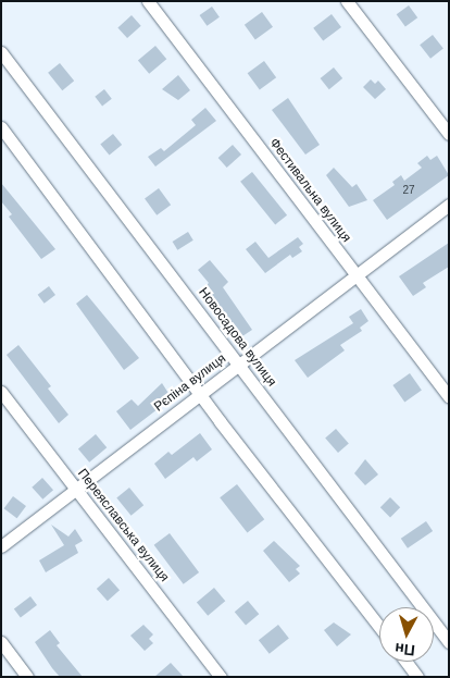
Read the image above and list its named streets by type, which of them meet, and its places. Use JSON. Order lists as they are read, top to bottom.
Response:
{
  "streets": {
    "street": [
      "Фестивальна вулиця",
      "Новосадова вулиця",
      "Рєпіна вулиця",
      "Переяславська вулиця"
    ]
  },
  "crossings": [
    ["Фестивальна вулиця", "Рєпіна вулиця"],
    ["Новосадова вулиця", "Рєпіна вулиця"],
    ["Рєпіна вулиця", "Переяславська вулиця"]
  ],
  "house_numbers": ["27"],
  "north": "bottom"
}
